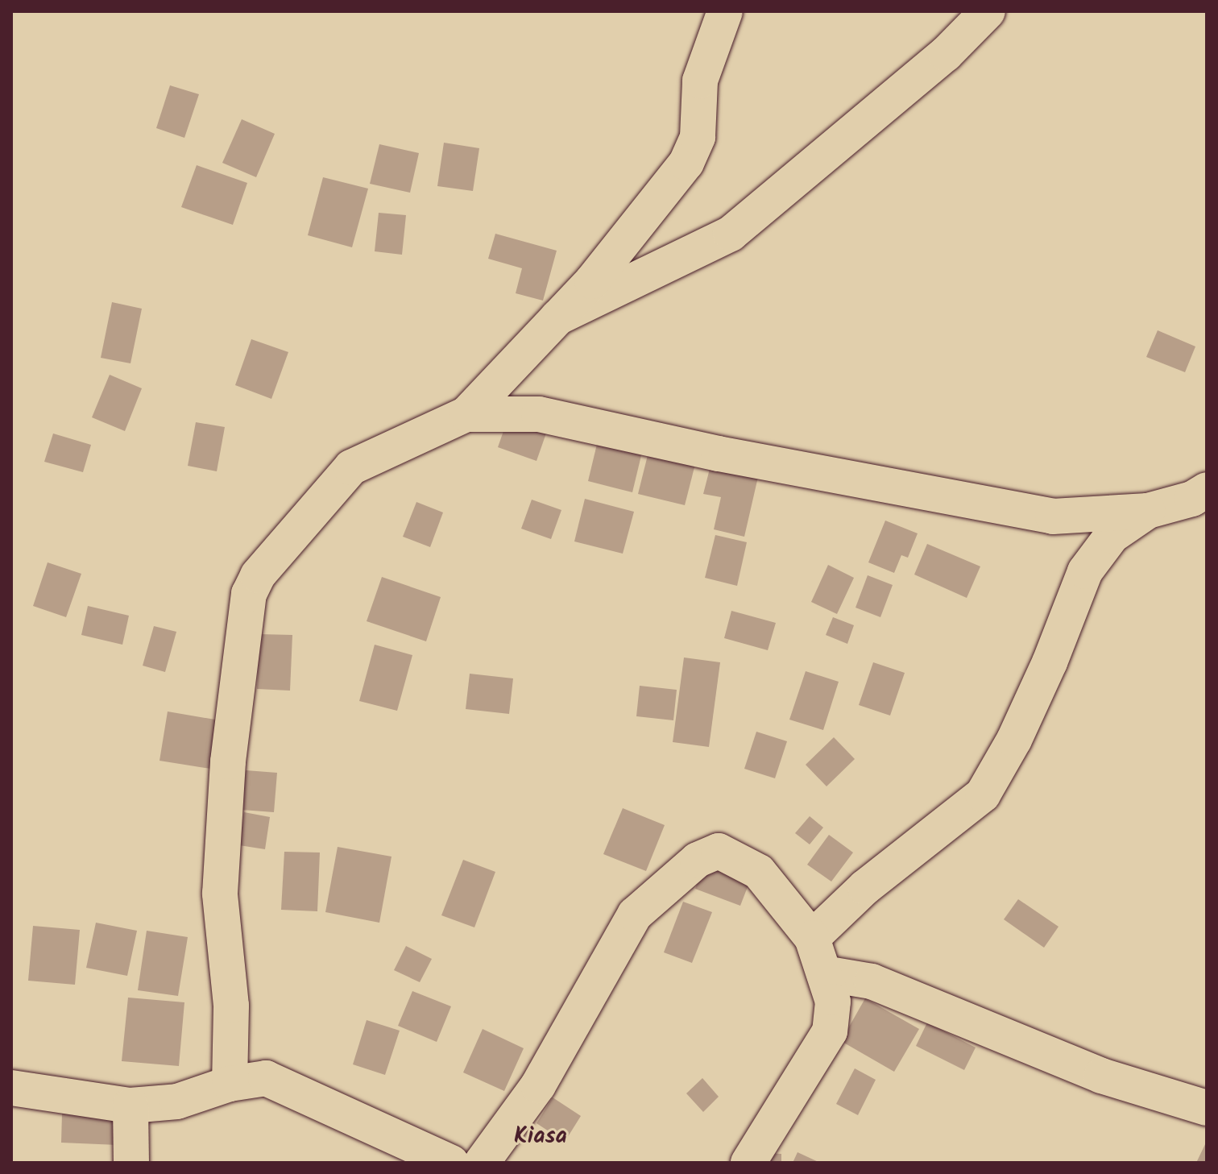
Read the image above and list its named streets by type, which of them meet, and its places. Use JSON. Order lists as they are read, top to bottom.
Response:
{
  "districts": ["Kiasa"]
}
